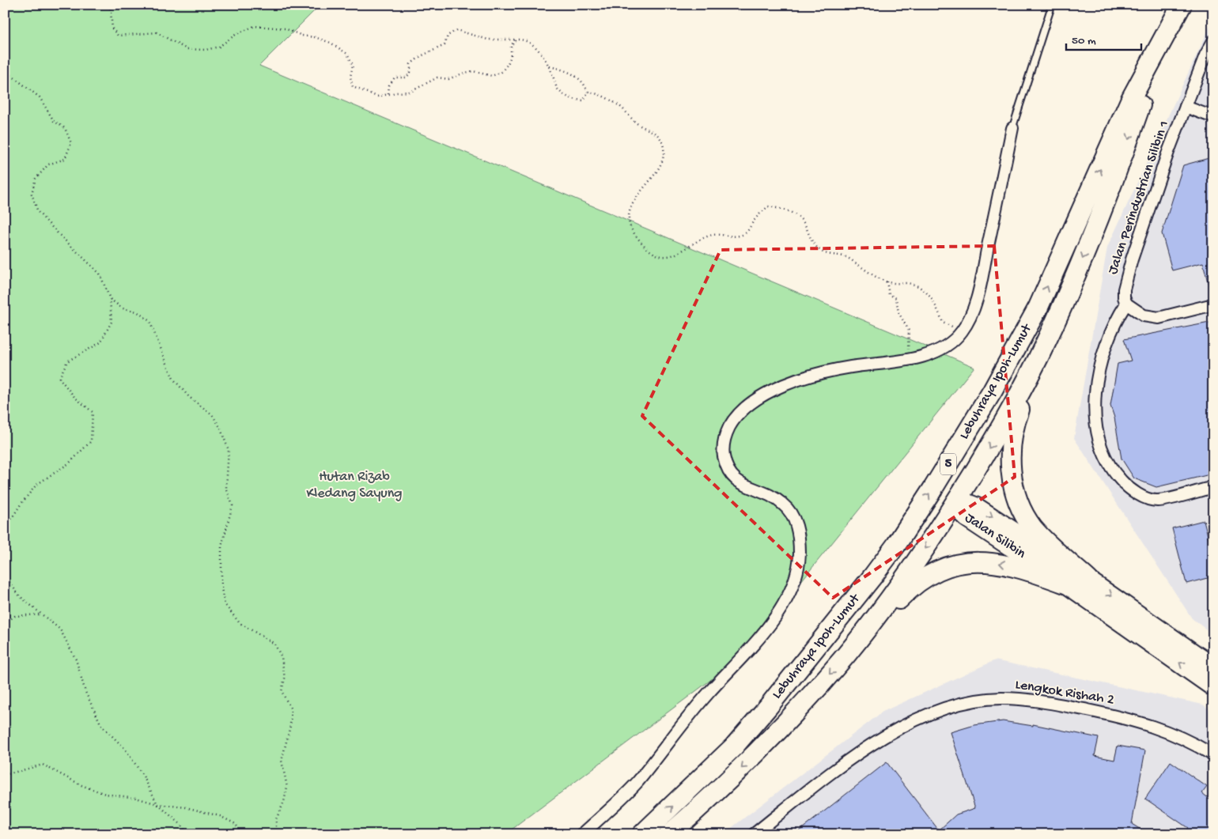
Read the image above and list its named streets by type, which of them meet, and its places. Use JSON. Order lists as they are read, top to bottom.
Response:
{
  "streets": {
    "highway": ["Lebuhraya Ipoh-Lumut", "5"],
    "main road": ["Jalan Silibin"],
    "street": ["Jalan Perindustrian Silibin 1", "Lengkok Rishah 2"]
  },
  "crossings": [
    ["Lebuhraya Ipoh-Lumut", "Jalan Silibin"]
  ],
  "parks": ["Hutan Rizab Kledang Sayung"],
  "scale_bar": "50 m"
}
